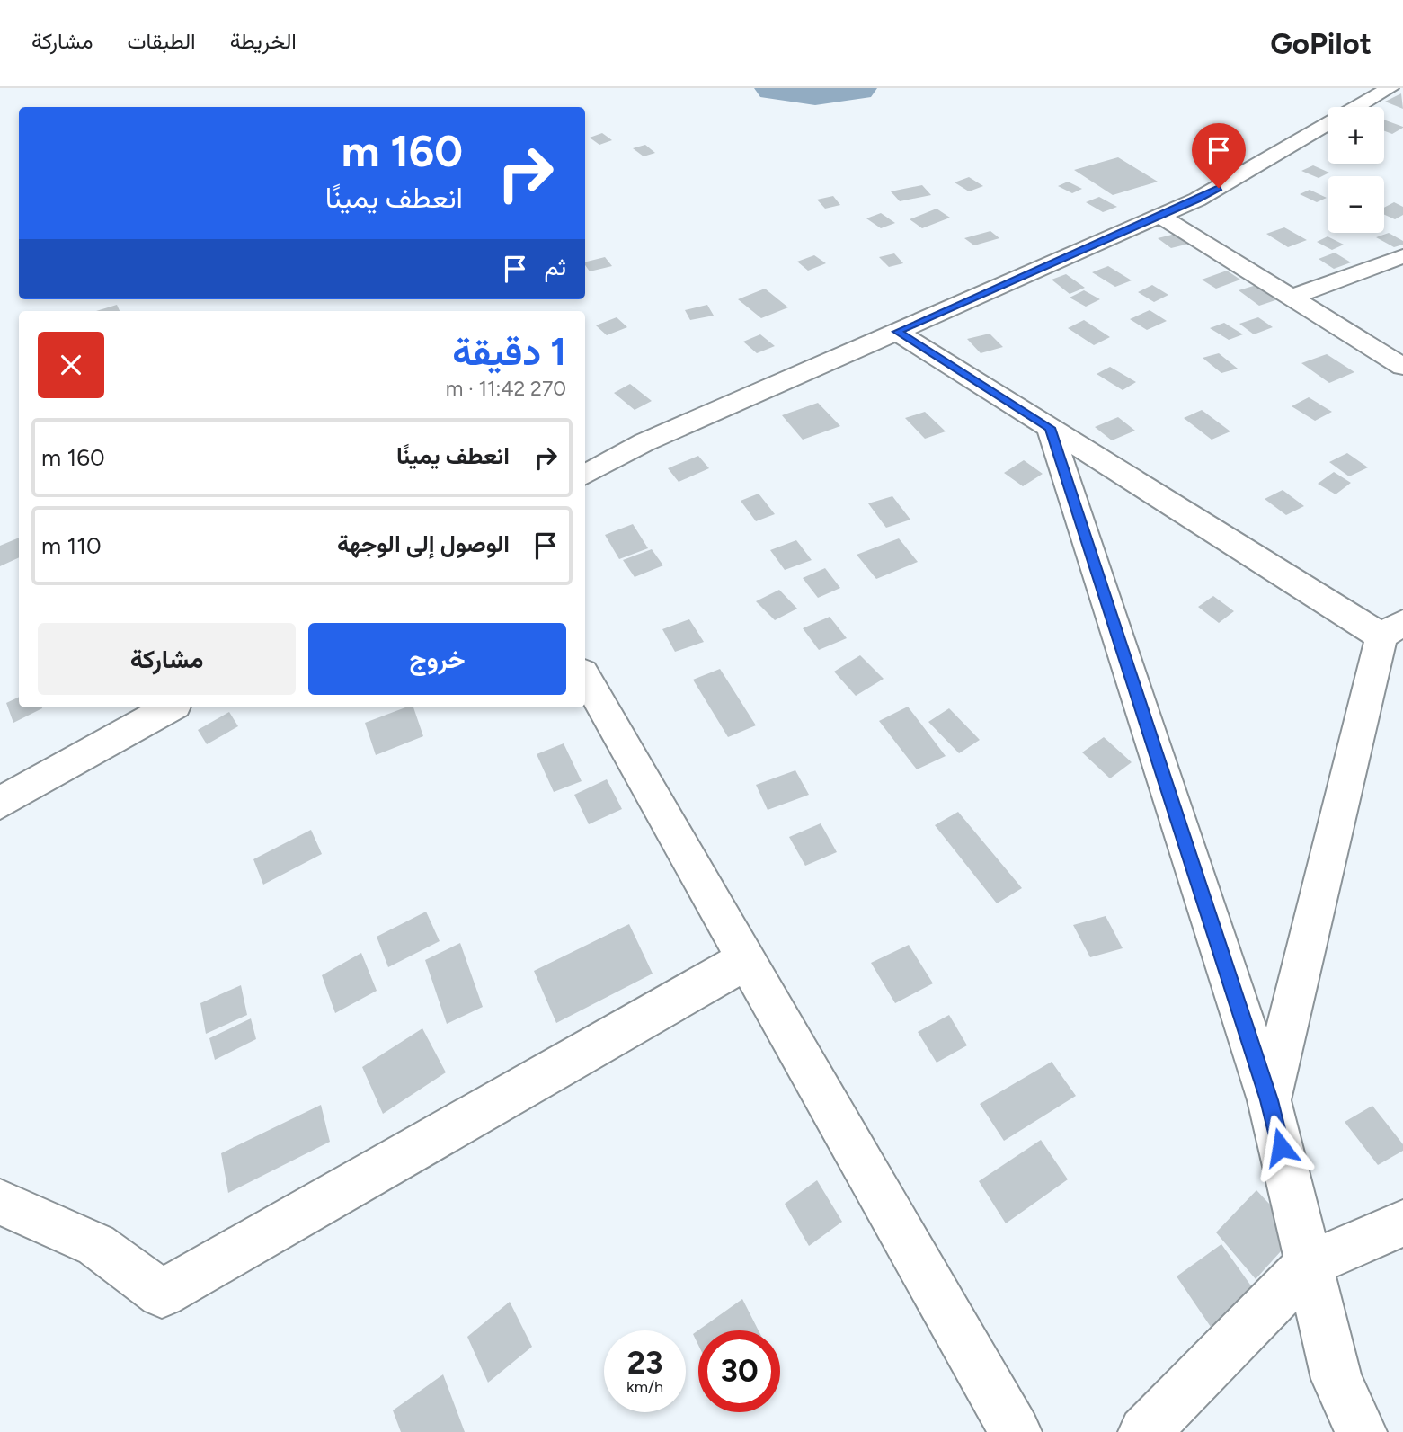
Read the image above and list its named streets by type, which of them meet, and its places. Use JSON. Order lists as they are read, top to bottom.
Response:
{
  "page": {
    "header": "GoPilot",
    "nav": ["الخريطة", "الطبقات", "مشاركة"],
    "map_buttons": ["+", "−"],
    "turn": ["160 m", "انعطف يمينًا"],
    "then": "ثم",
    "heading": ["1 دقيقة", "270 m · 11:42"],
    "list": [
      {
        "name": "انعطف يمينًا",
        "value": "160 m"
      },
      {
        "name": "الوصول إلى الوجهة",
        "value": "110 m"
      }
    ],
    "buttons": ["خروج", "مشاركة"],
    "speed": "23 km/h",
    "limit": "30"
  }
}
